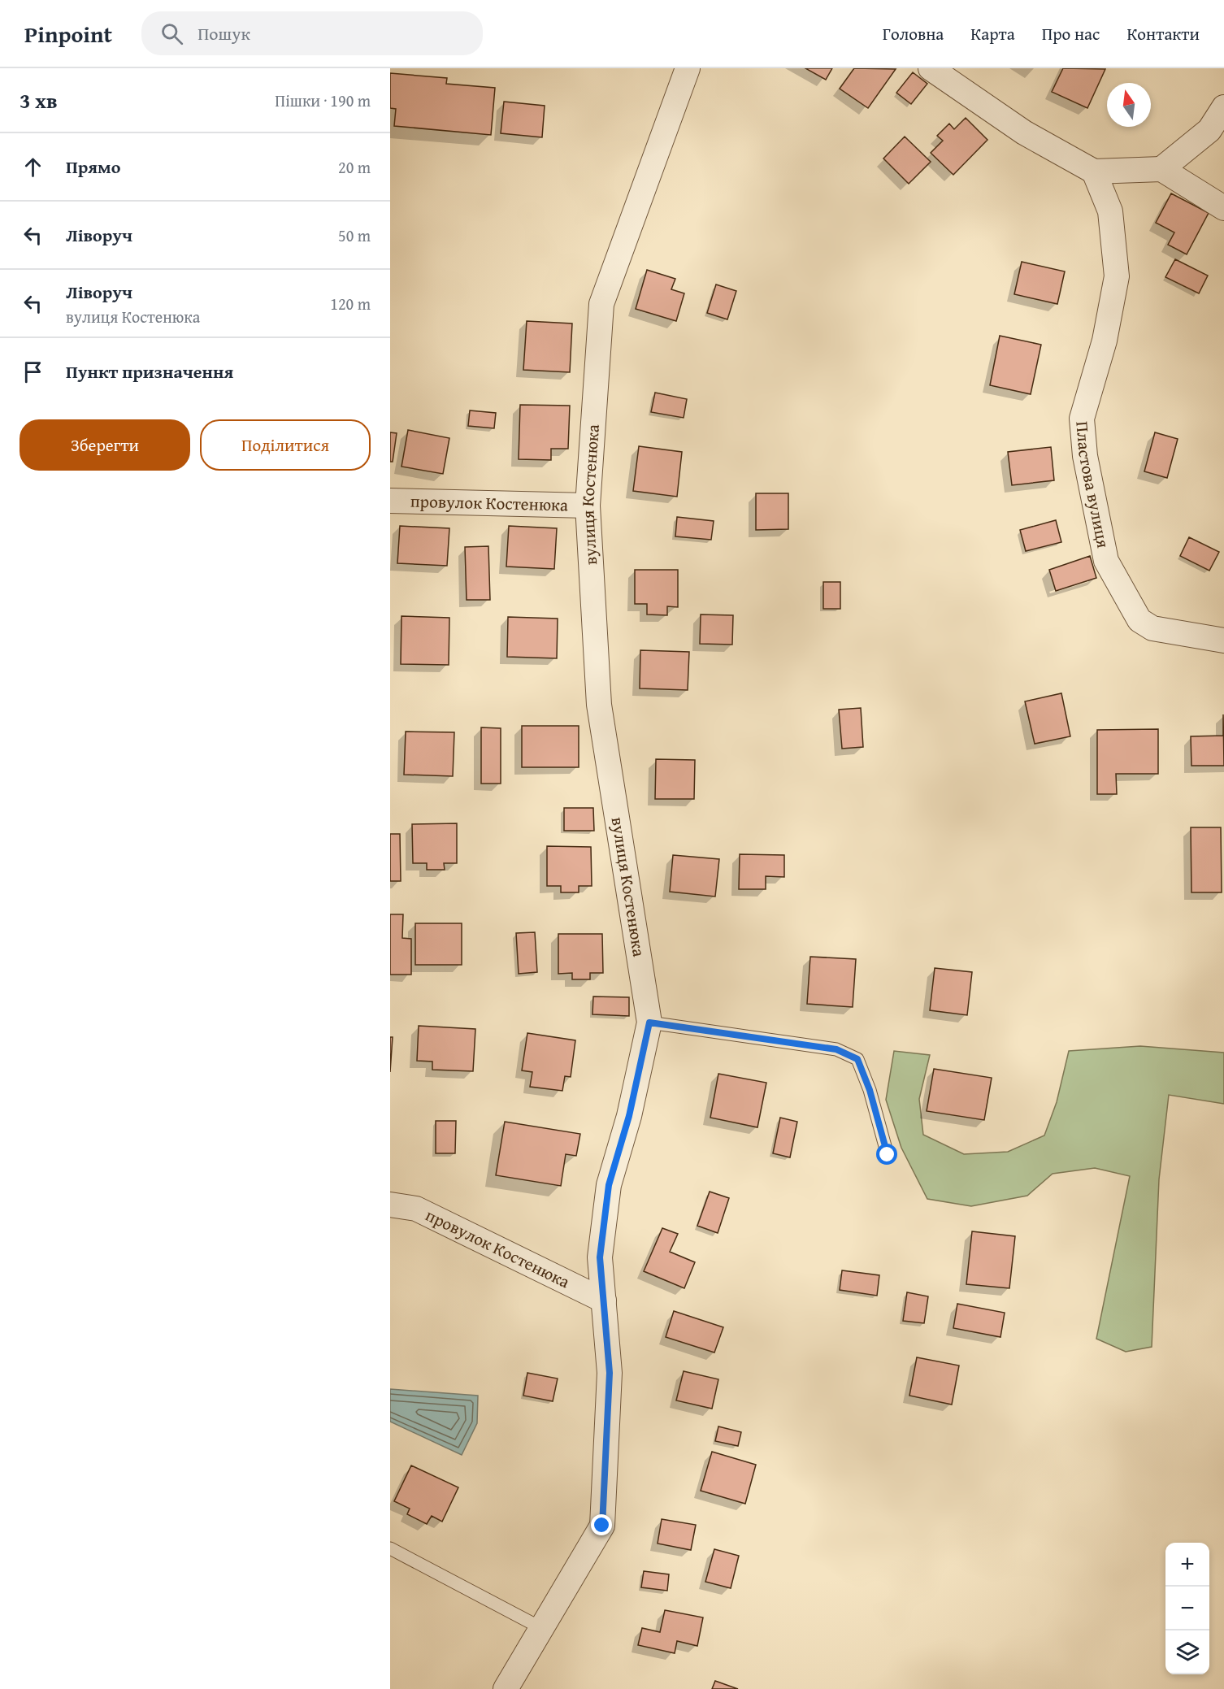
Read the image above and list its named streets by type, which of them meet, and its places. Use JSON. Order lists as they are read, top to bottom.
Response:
{
  "streets": {
    "street": ["Пластова вулиця", "вулиця Костенюка", "провулок Костенюка"]
  },
  "crossings": [
    ["вулиця Костенюка", "провулок Костенюка"]
  ],
  "north": "top",
  "page": {
    "header": "Pinpoint",
    "search": "Пошук",
    "nav": [
      "Головна",
      "Карта",
      "Про нас",
      "Контакти"
    ],
    "heading": ["3 хв", "Пішки · 190 m"],
    "list": [
      ["Прямо", "20 m"],
      ["Ліворуч", "50 m"],
      ["Ліворуч", "вулиця Костенюка", "120 m"],
      "Пункт призначення"
    ],
    "buttons": ["Зберегти", "Поділитися"],
    "map_buttons": ["+", "−"]
  }
}
